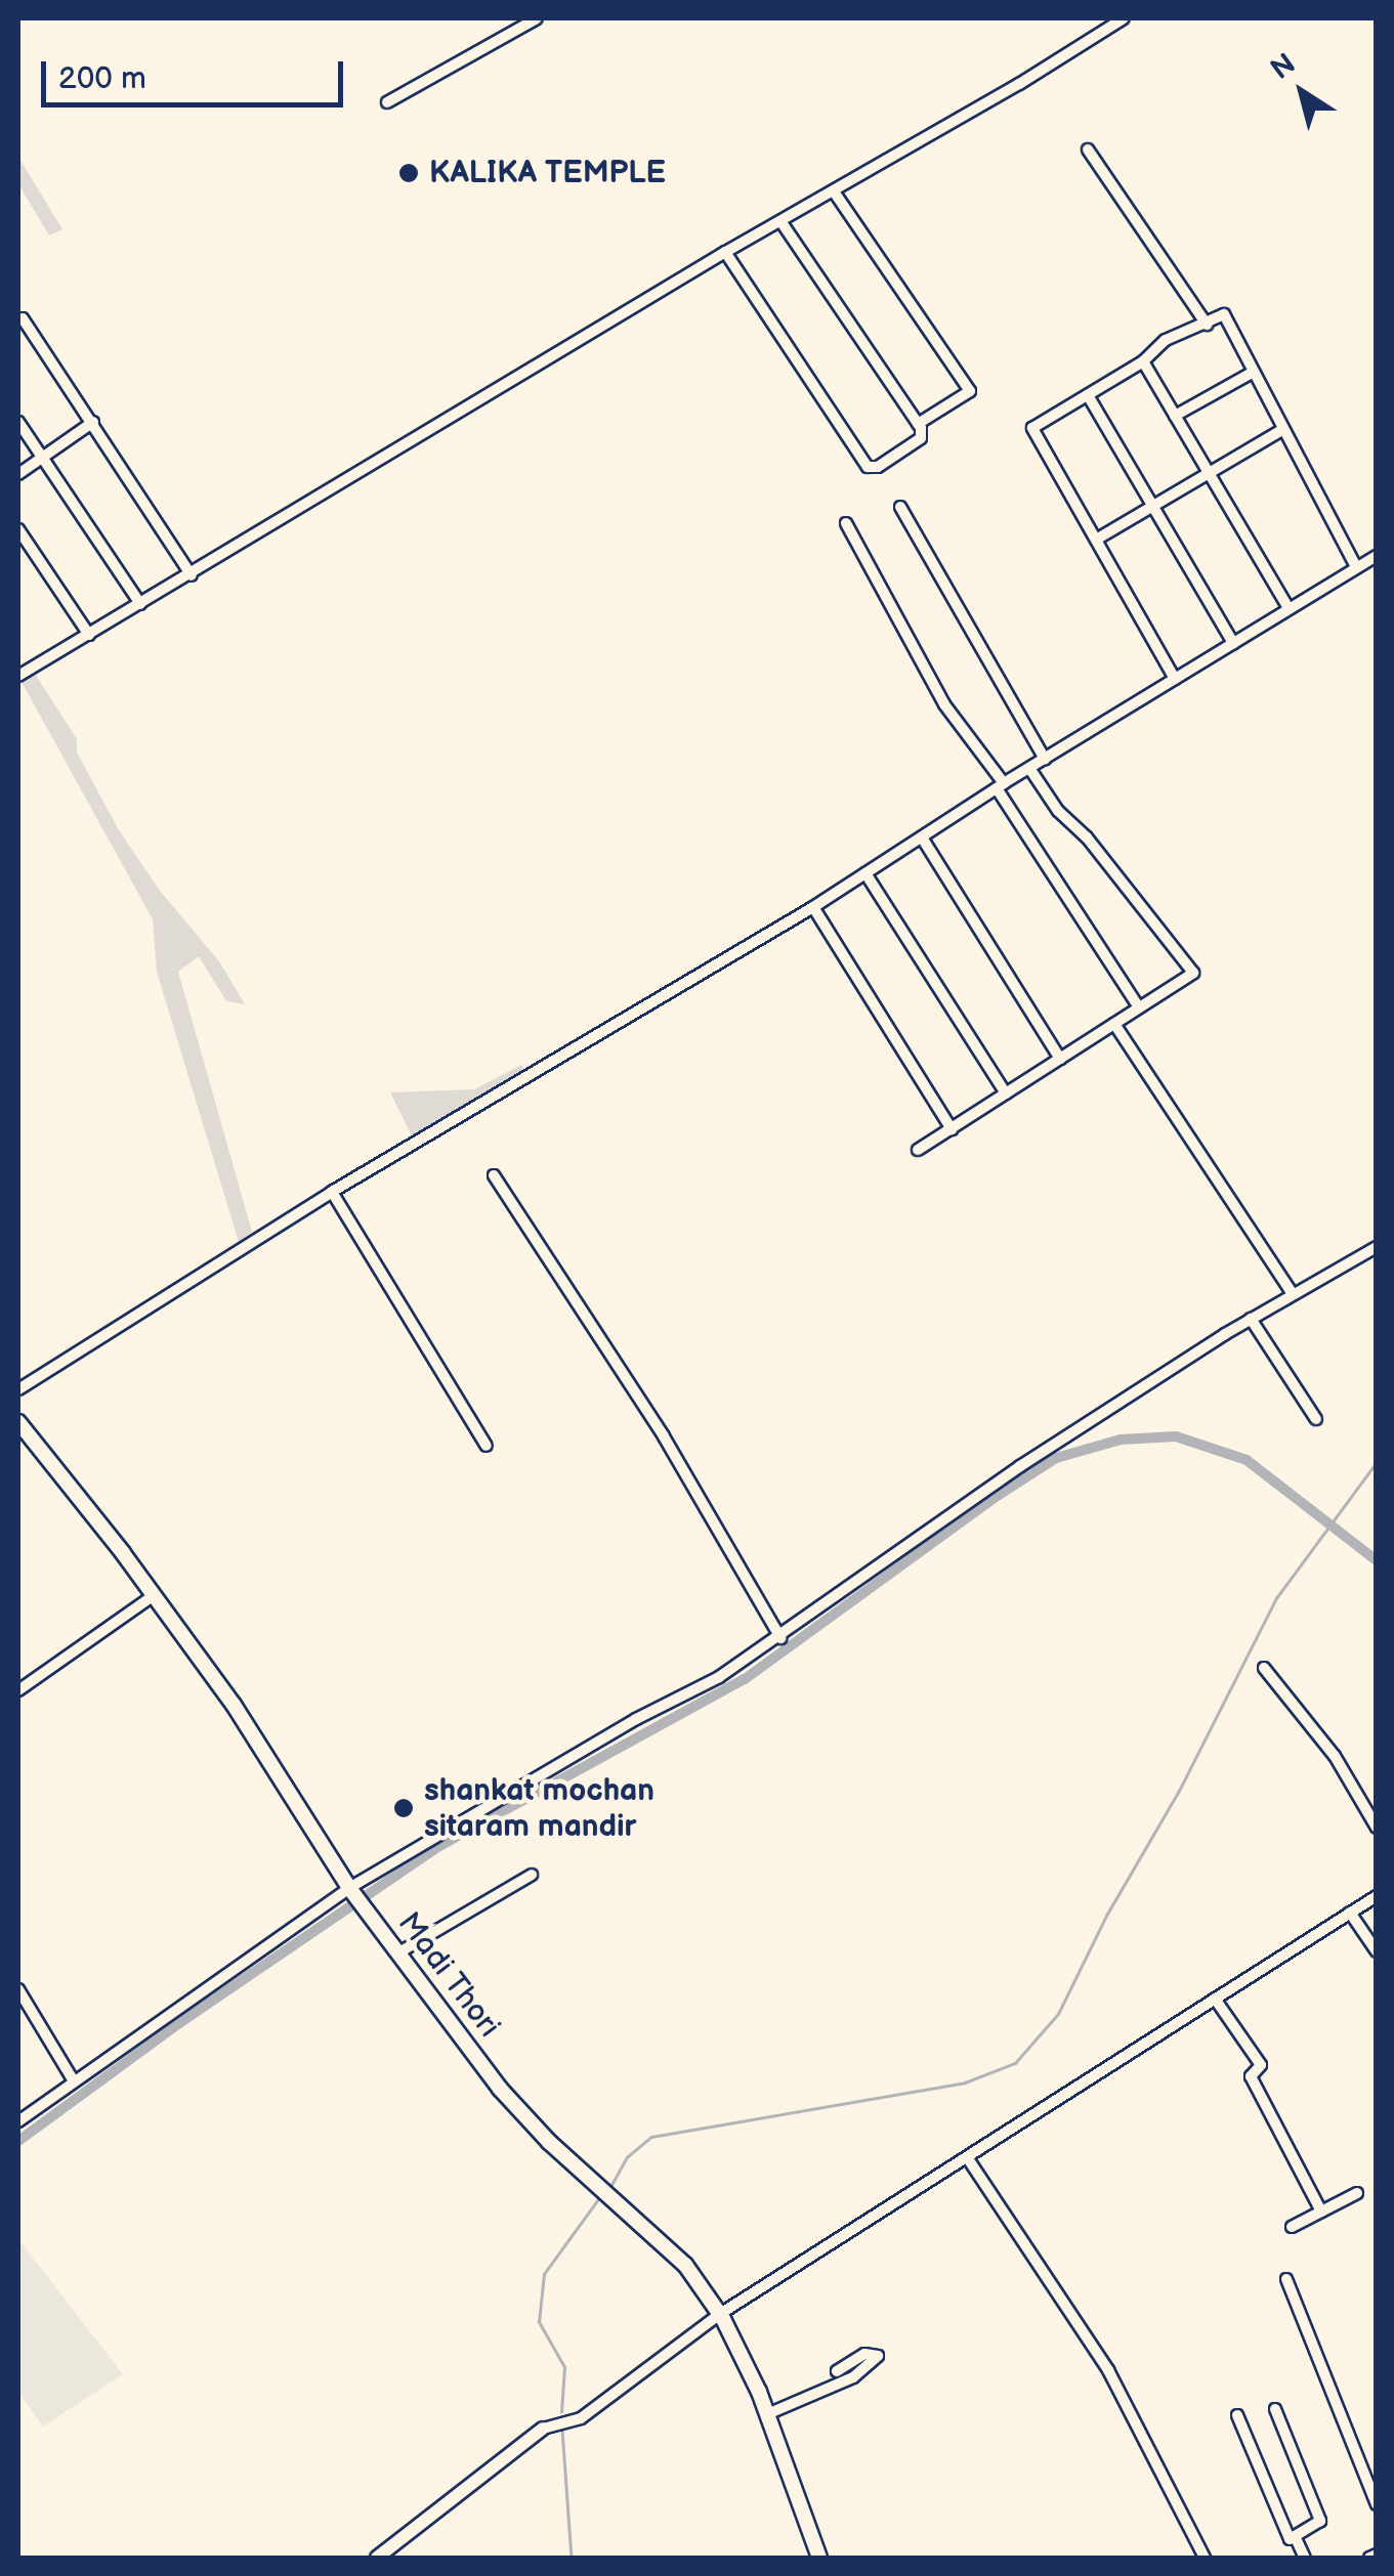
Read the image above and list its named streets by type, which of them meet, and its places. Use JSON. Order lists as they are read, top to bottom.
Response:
{
  "streets": {
    "main road": ["Madi Thori"]
  },
  "places": ["KALIKA TEMPLE", "shankat mochan sitaram mandir"],
  "scale_bar": "200 m",
  "north": "top left"
}
